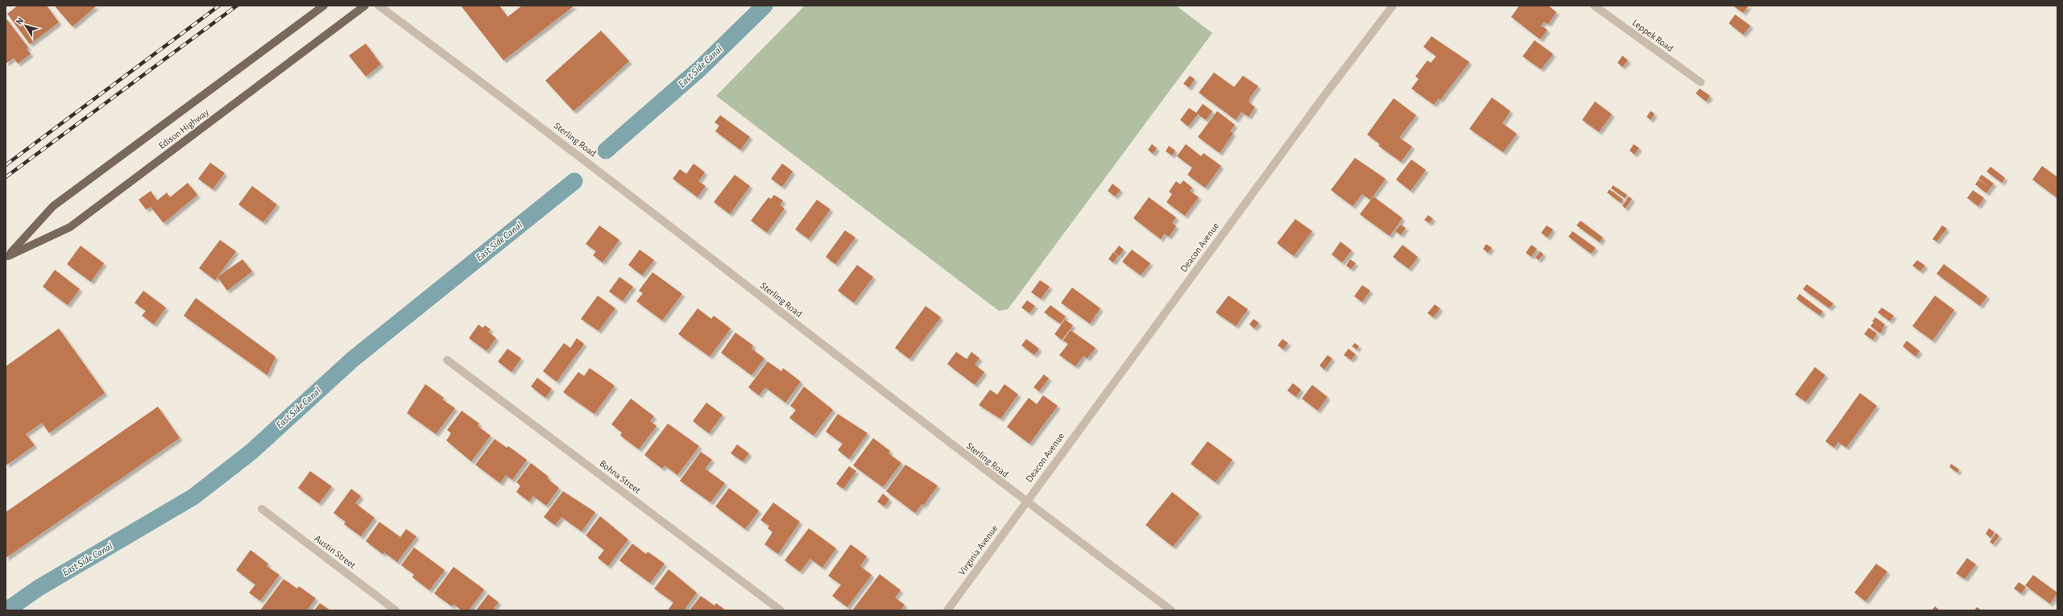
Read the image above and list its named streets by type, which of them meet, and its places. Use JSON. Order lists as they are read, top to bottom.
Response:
{
  "streets": {
    "main road": ["Edison Highway"],
    "street": [
      "Leppek Road",
      "Sterling Road",
      "Deacon Avenue",
      "Bohna Street",
      "Virginia Avenue",
      "Austin Street"
    ]
  },
  "crossings": [
    ["Sterling Road", "Deacon Avenue"],
    ["Sterling Road", "Virginia Avenue"],
    ["Deacon Avenue", "Virginia Avenue"]
  ],
  "water": ["East Side Canal"],
  "north": "top left"
}
